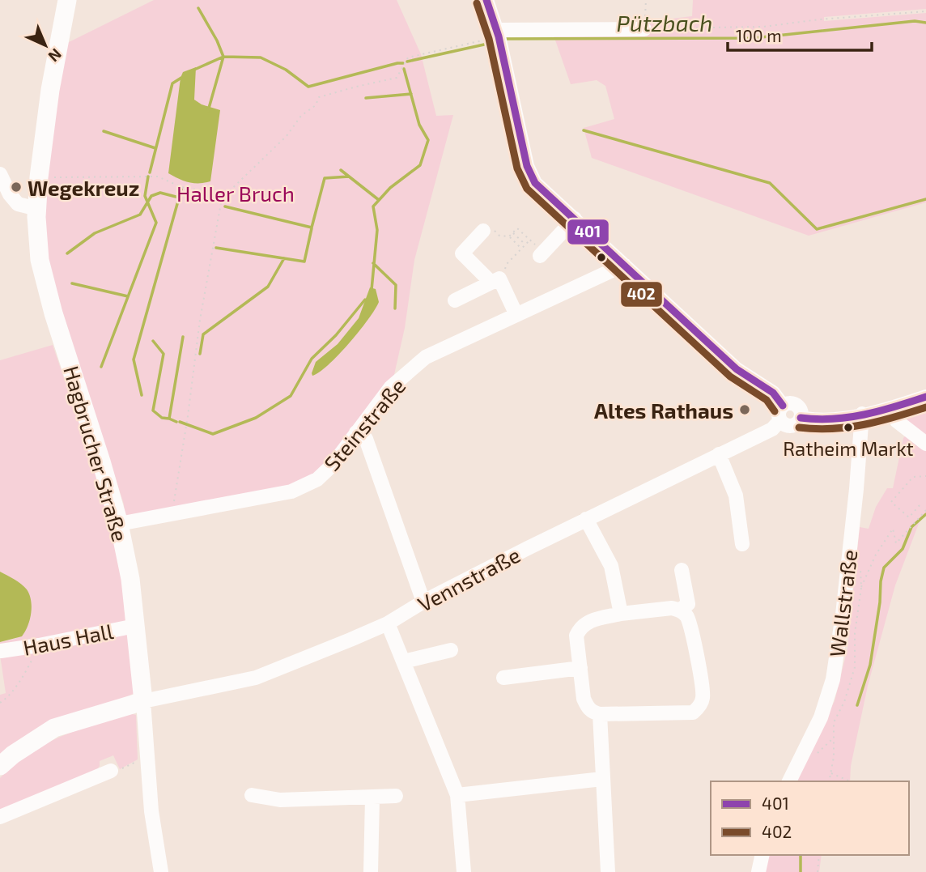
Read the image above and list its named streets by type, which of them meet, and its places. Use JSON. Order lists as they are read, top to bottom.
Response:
{
  "streets": {
    "main road": ["Hagbrucher Straße"],
    "street": [
      "Steinstraße",
      "Vennstraße",
      "Wallstraße",
      "Haus Hall"
    ]
  },
  "crossings": [
    ["Steinstraße", "Hagbrucher Straße"],
    ["Hagbrucher Straße", "Vennstraße"],
    ["Hagbrucher Straße", "Haus Hall"]
  ],
  "water": ["Pützbach"],
  "parks": ["Haller Bruch"],
  "places": ["Wegekreuz", "Altes Rathaus", "Ratheim Markt"],
  "lines": ["transit line 401", "transit line 402"],
  "legend": ["401", "402"],
  "scale_bar": "100 m",
  "north": "bottom right"
}
